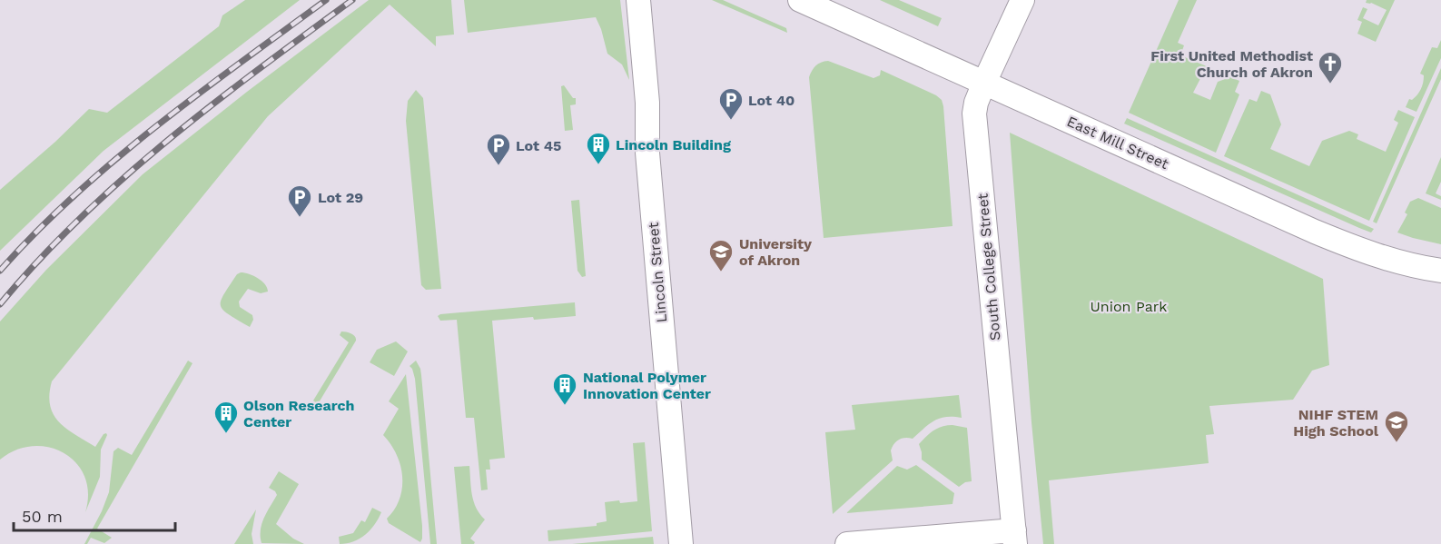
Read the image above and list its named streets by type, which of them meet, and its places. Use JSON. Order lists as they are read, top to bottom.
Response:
{
  "streets": {
    "street": ["East Mill Street", "South College Street", "Lincoln Street"]
  },
  "crossings": [
    ["East Mill Street", "South College Street"]
  ],
  "parks": ["Union Park"],
  "places": {
    "church": ["First United Methodist Church of Akron"],
    "parking": ["Lot 40", "Lot 45", "Lot 29"],
    "building": ["Lincoln Building", "National Polymer Innovation Center", "Olson Research Center"],
    "school or university": ["University of Akron", "NIHF STEM High School"]
  },
  "scale_bar": "50 m"
}
